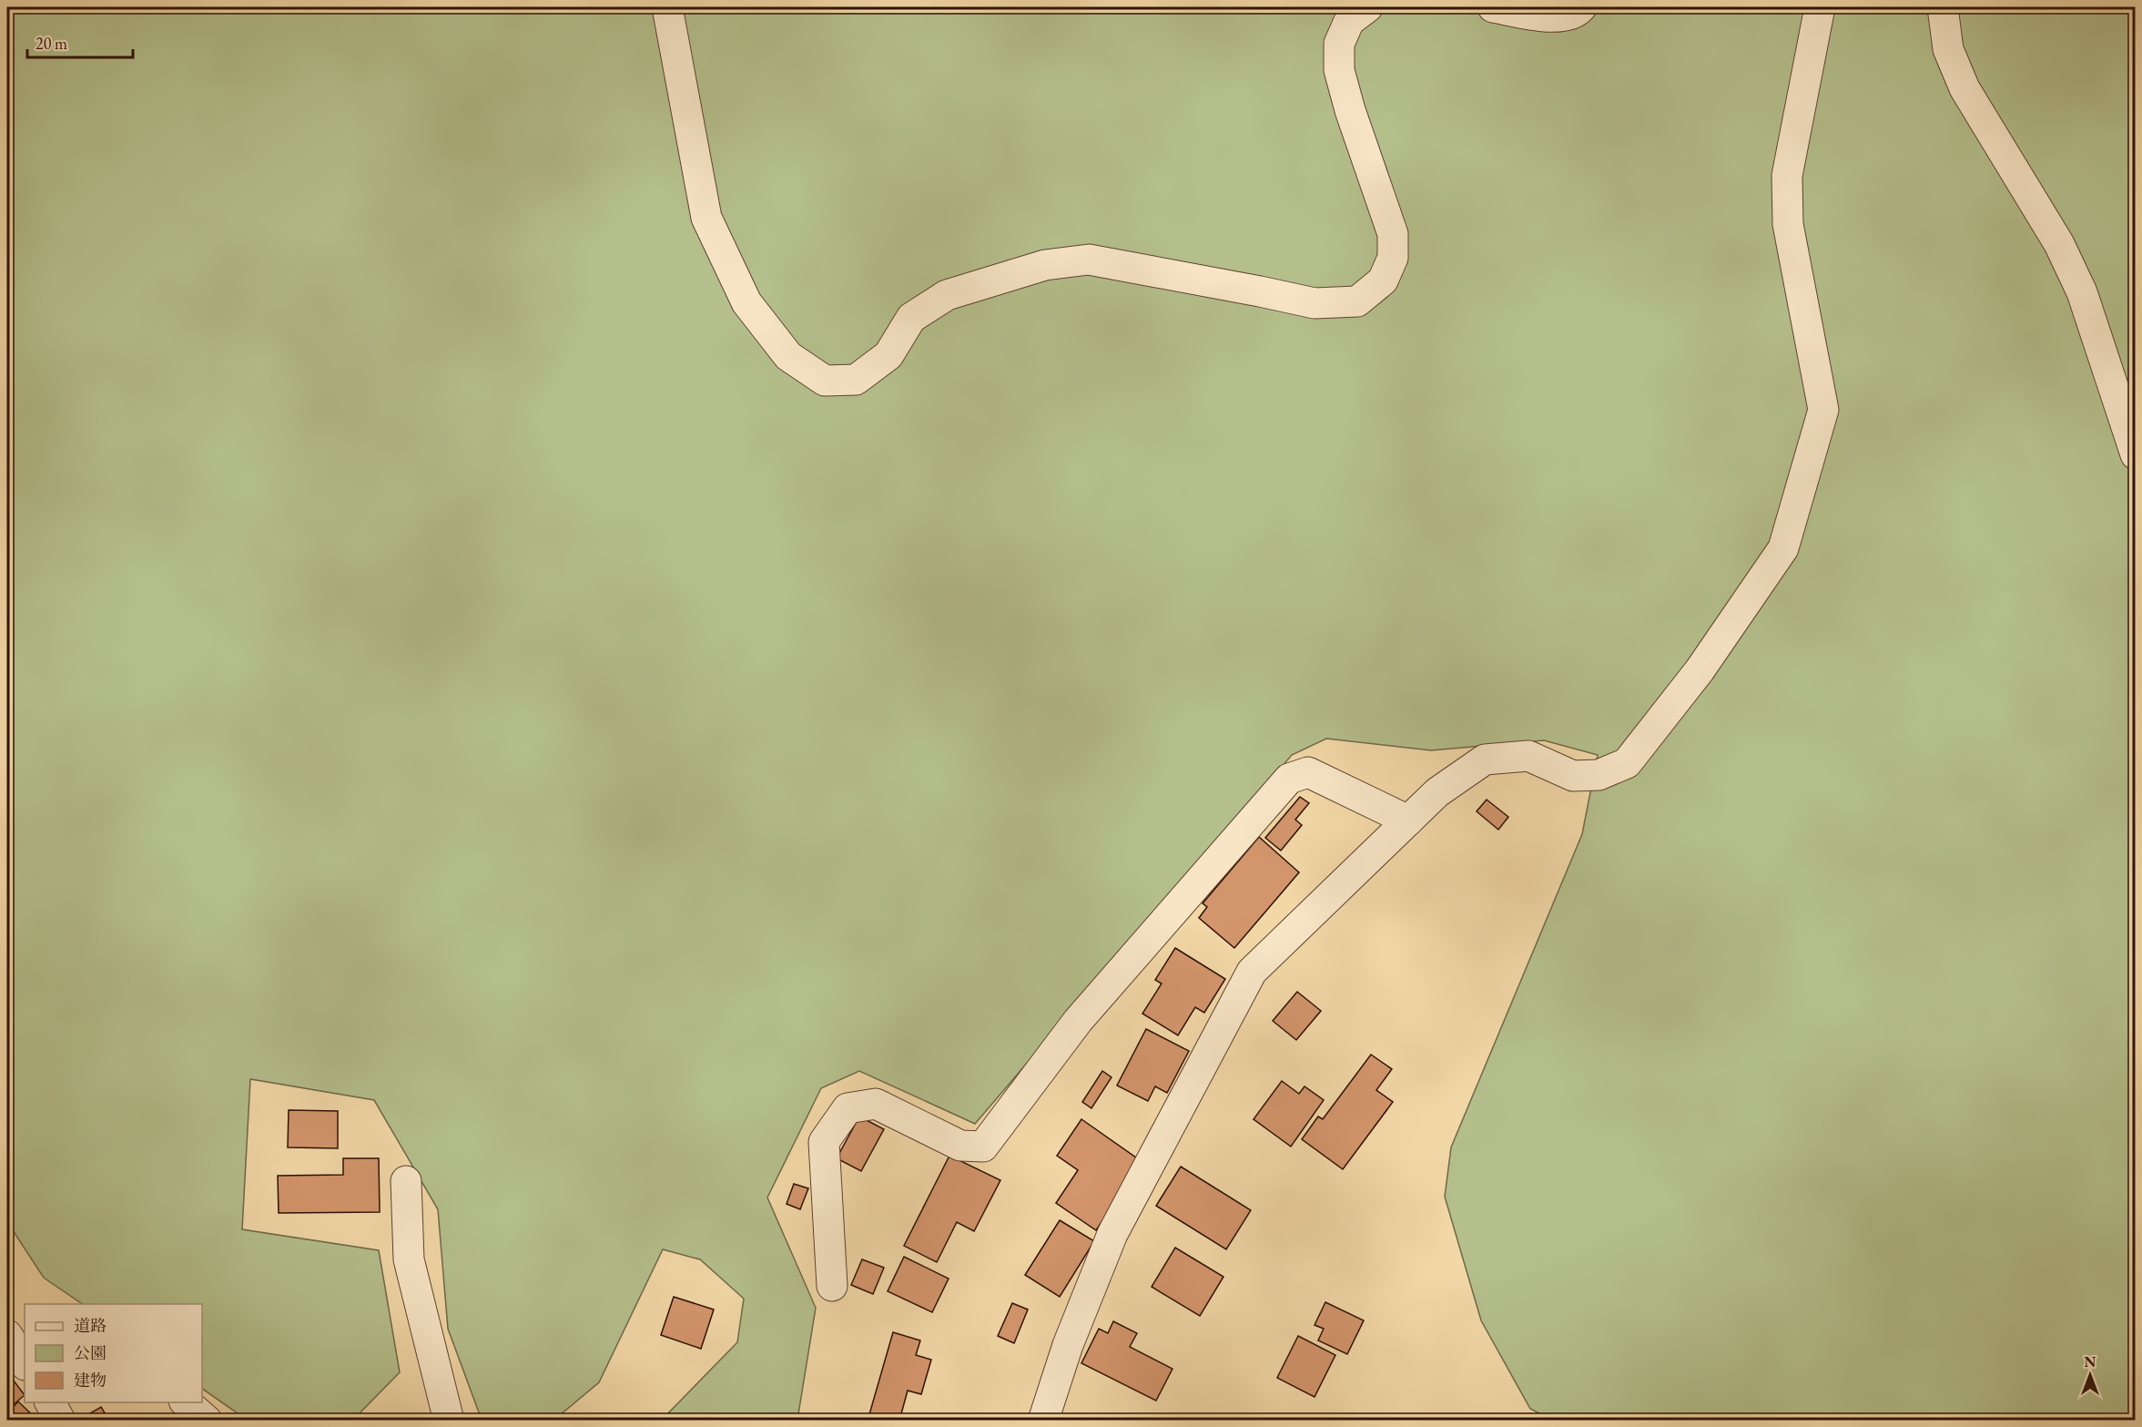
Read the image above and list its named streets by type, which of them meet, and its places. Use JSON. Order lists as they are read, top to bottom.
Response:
{
  "legend": ["道路", "公園", "建物"],
  "scale_bar": "20 m",
  "north": "top"
}
